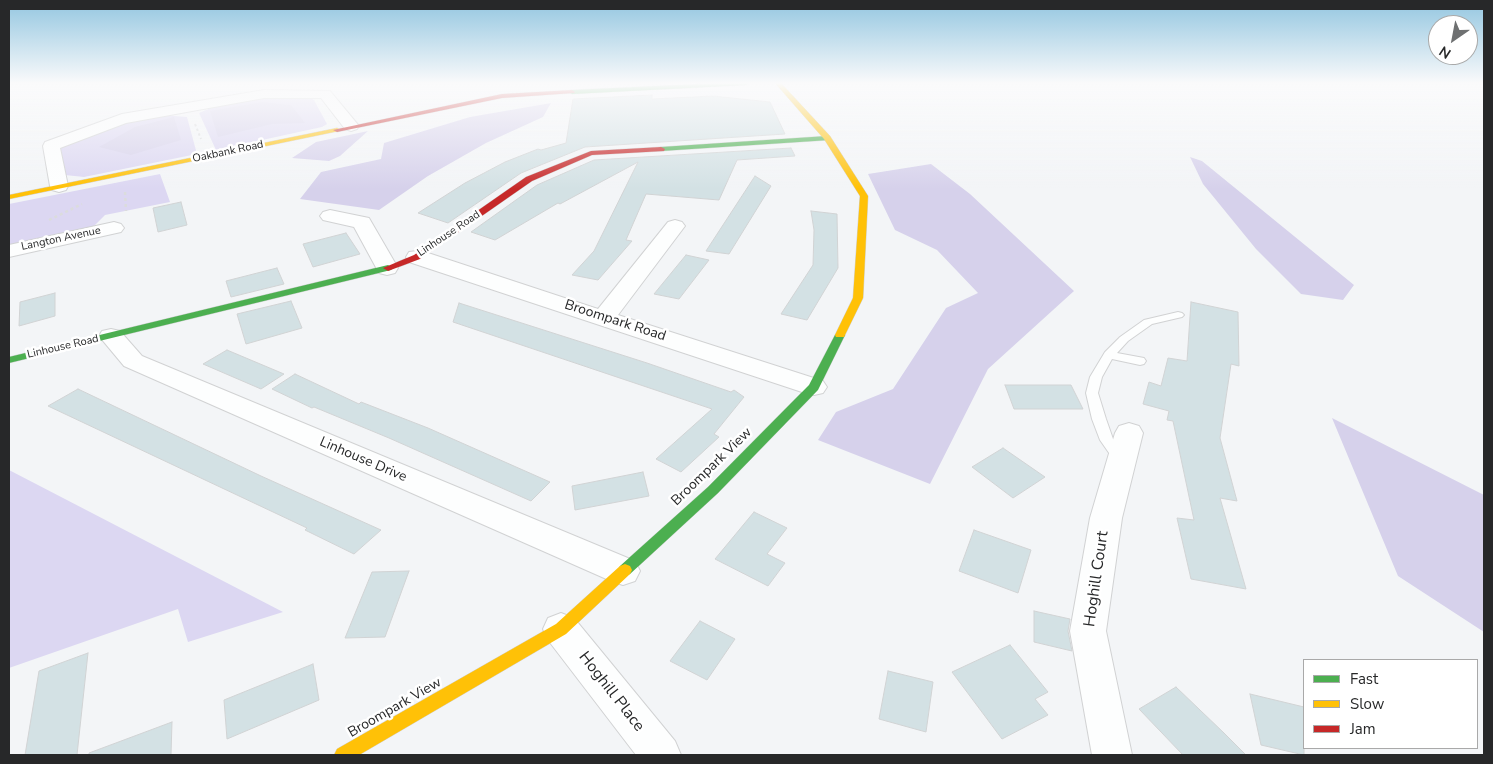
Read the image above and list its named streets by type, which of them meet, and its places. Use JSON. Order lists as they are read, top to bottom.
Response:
{
  "streets": {
    "street": [
      "Oakbank Road",
      "Linhouse Road",
      "Langton Avenue",
      "Broompark Road",
      "Linhouse Drive",
      "Broompark View",
      "Hoghill Court",
      "Hoghill Place"
    ]
  },
  "crossings": [
    ["Linhouse Road", "Broompark Road"],
    ["Linhouse Road", "Linhouse Drive"],
    ["Linhouse Road", "Broompark View"],
    ["Broompark Road", "Broompark View"],
    ["Linhouse Drive", "Broompark View"],
    ["Broompark View", "Hoghill Place"]
  ],
  "legend": ["Fast", "Slow", "Jam"],
  "north": "bottom left"
}
